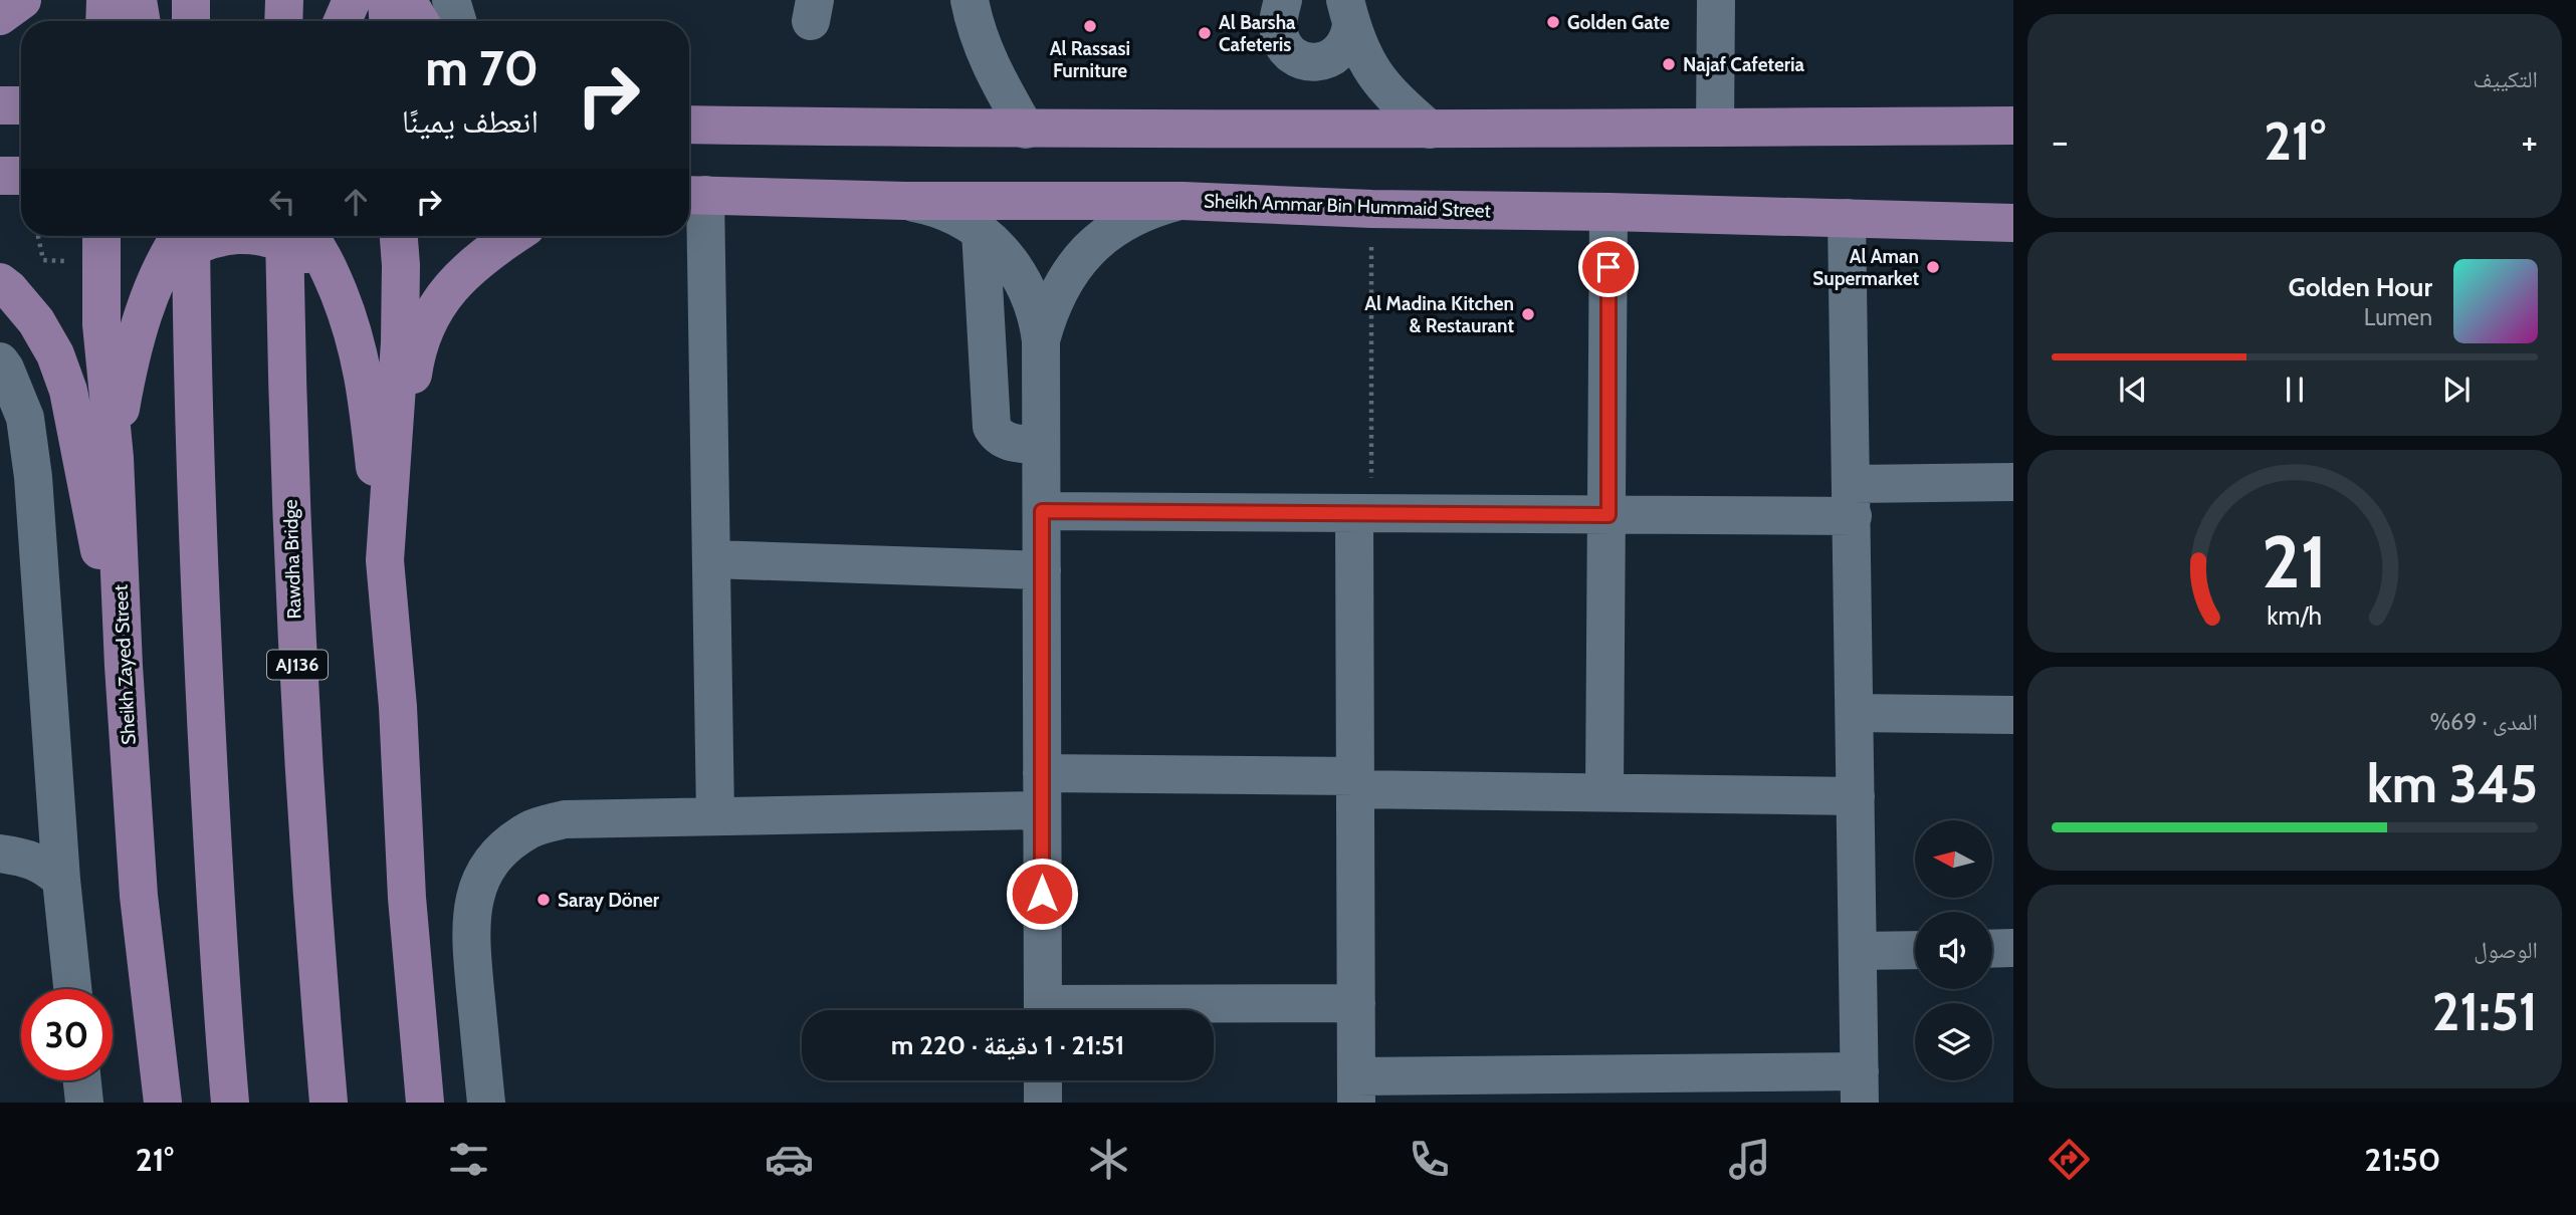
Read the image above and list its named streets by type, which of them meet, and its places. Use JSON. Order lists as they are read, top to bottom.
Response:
{
  "streets": {
    "main road": [
      "Sheikh Ammar Bin Hummaid Street",
      "Rawdha Bridge",
      "Sheikh Zayed Street",
      "AJ136"
    ]
  },
  "places": [
    "Golden Gate",
    "Al Rassasi Furniture",
    "Al Barsha Cafeteris",
    "Najaf Cafeteria",
    "Al Aman Supermarket",
    "Al Madina Kitchen & Restaurant",
    "Saray Döner"
  ],
  "north": "left",
  "page": {
    "tile": [
      "التكييف",
      ["المدى · 69%", "345 km"],
      ["الوصول", "21:51"]
    ],
    "turn": ["70 m", "انعطف يمينًا"],
    "heat": ["−", "21°", "+"],
    "song": ["Golden Hour", "Lumen"],
    "limit": "30",
    "trip": "21:51 · 1 دقيقة · 220 m",
    "tabs": ["21:50", "21°"],
    "gauge": ["21", "km/h"]
  }
}
